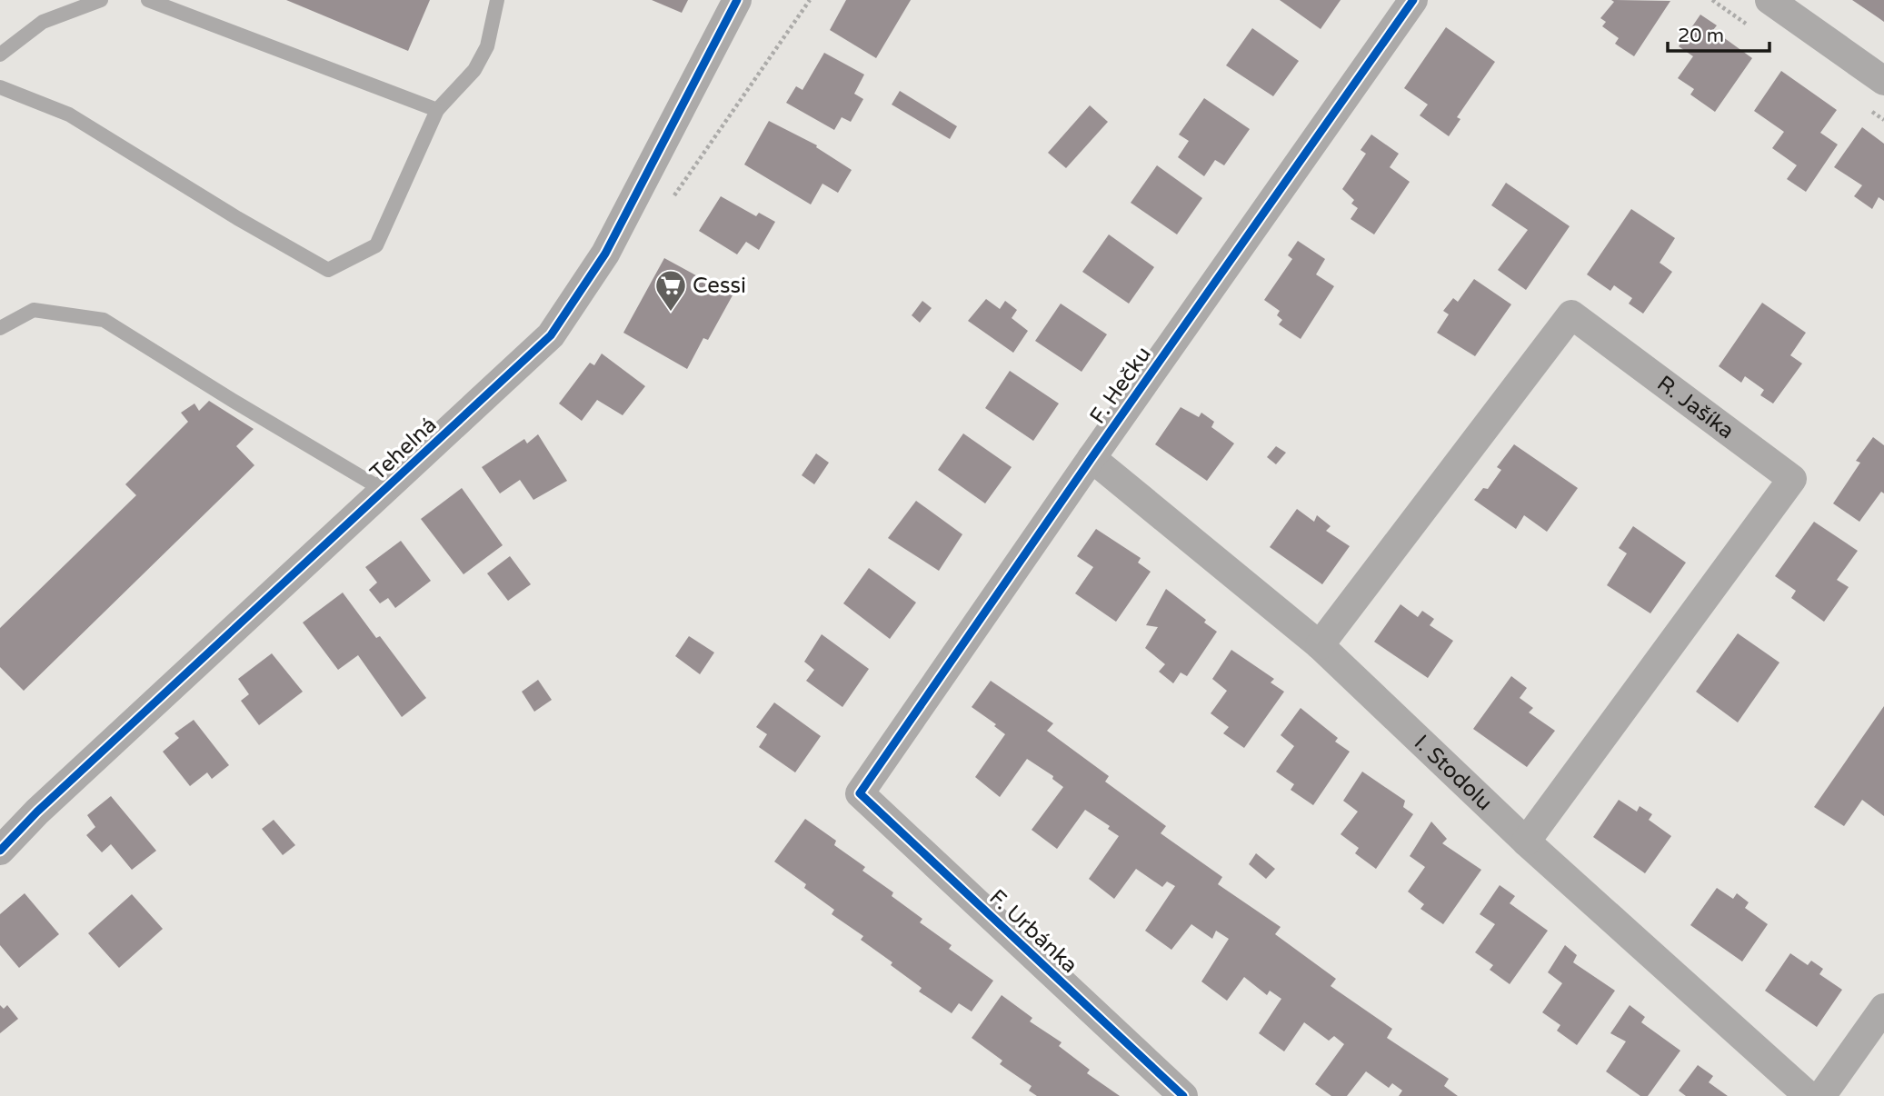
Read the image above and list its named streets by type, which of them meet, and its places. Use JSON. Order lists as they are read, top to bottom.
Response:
{
  "streets": {
    "street": [
      "F. Hečku",
      "R. Jašíka",
      "Tehelná",
      "I. Stodolu",
      "F. Urbánka"
    ]
  },
  "crossings": [
    ["F. Hečku", "I. Stodolu"],
    ["F. Hečku", "F. Urbánka"],
    ["R. Jašíka", "I. Stodolu"]
  ],
  "places": {
    "supermarket": ["Cessi"]
  },
  "scale_bar": "20 m"
}
